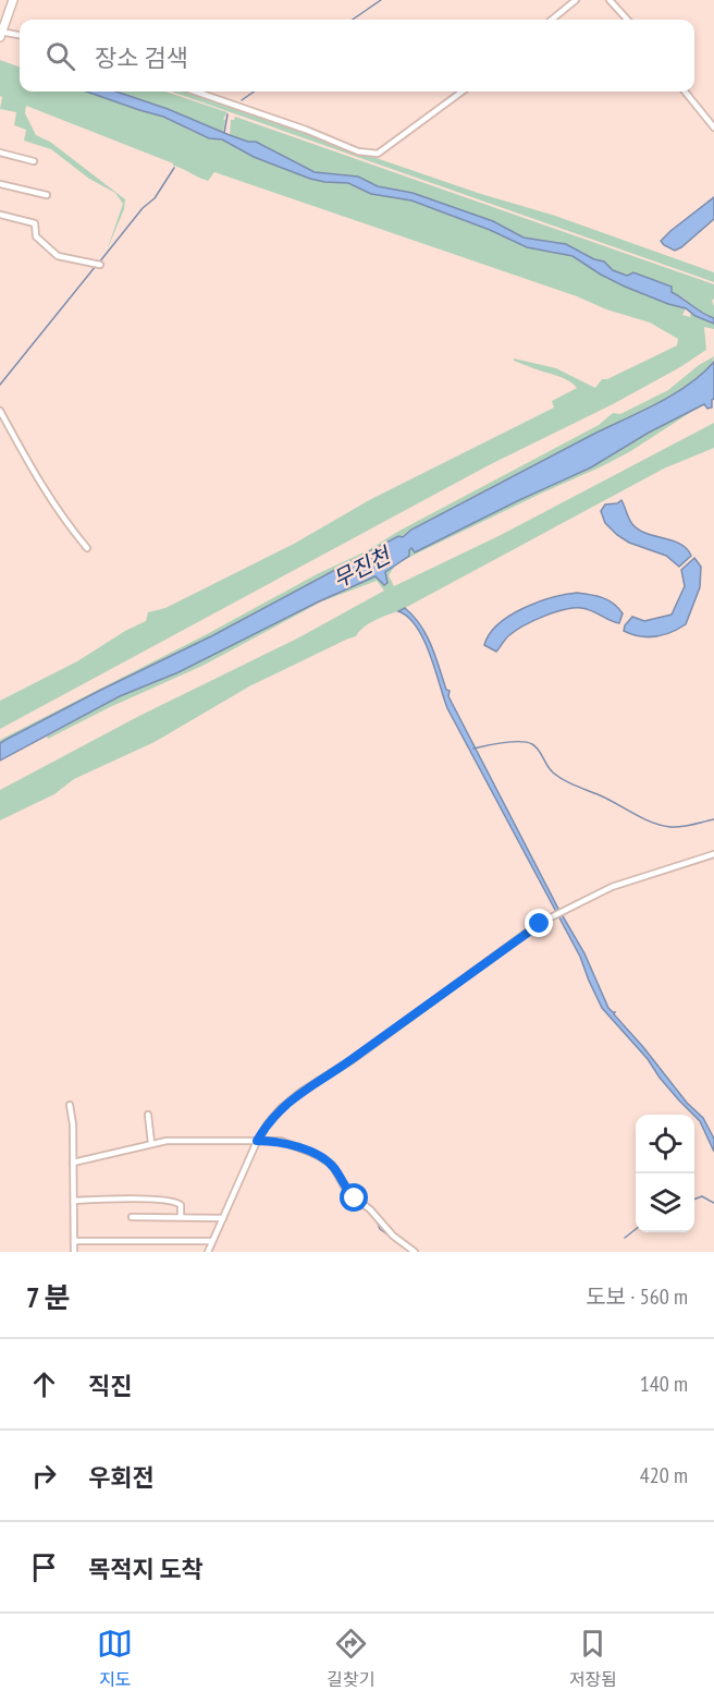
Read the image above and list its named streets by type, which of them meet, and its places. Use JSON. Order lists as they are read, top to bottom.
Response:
{
  "water": ["무진천"],
  "page": {
    "search": "장소 검색",
    "heading": ["7 분", "도보 · 560 m"],
    "list": [
      ["직진", "140 m"],
      ["우회전", "420 m"],
      "목적지 도착"
    ],
    "nav": ["지도", "길찾기", "저장됨"]
  }
}
